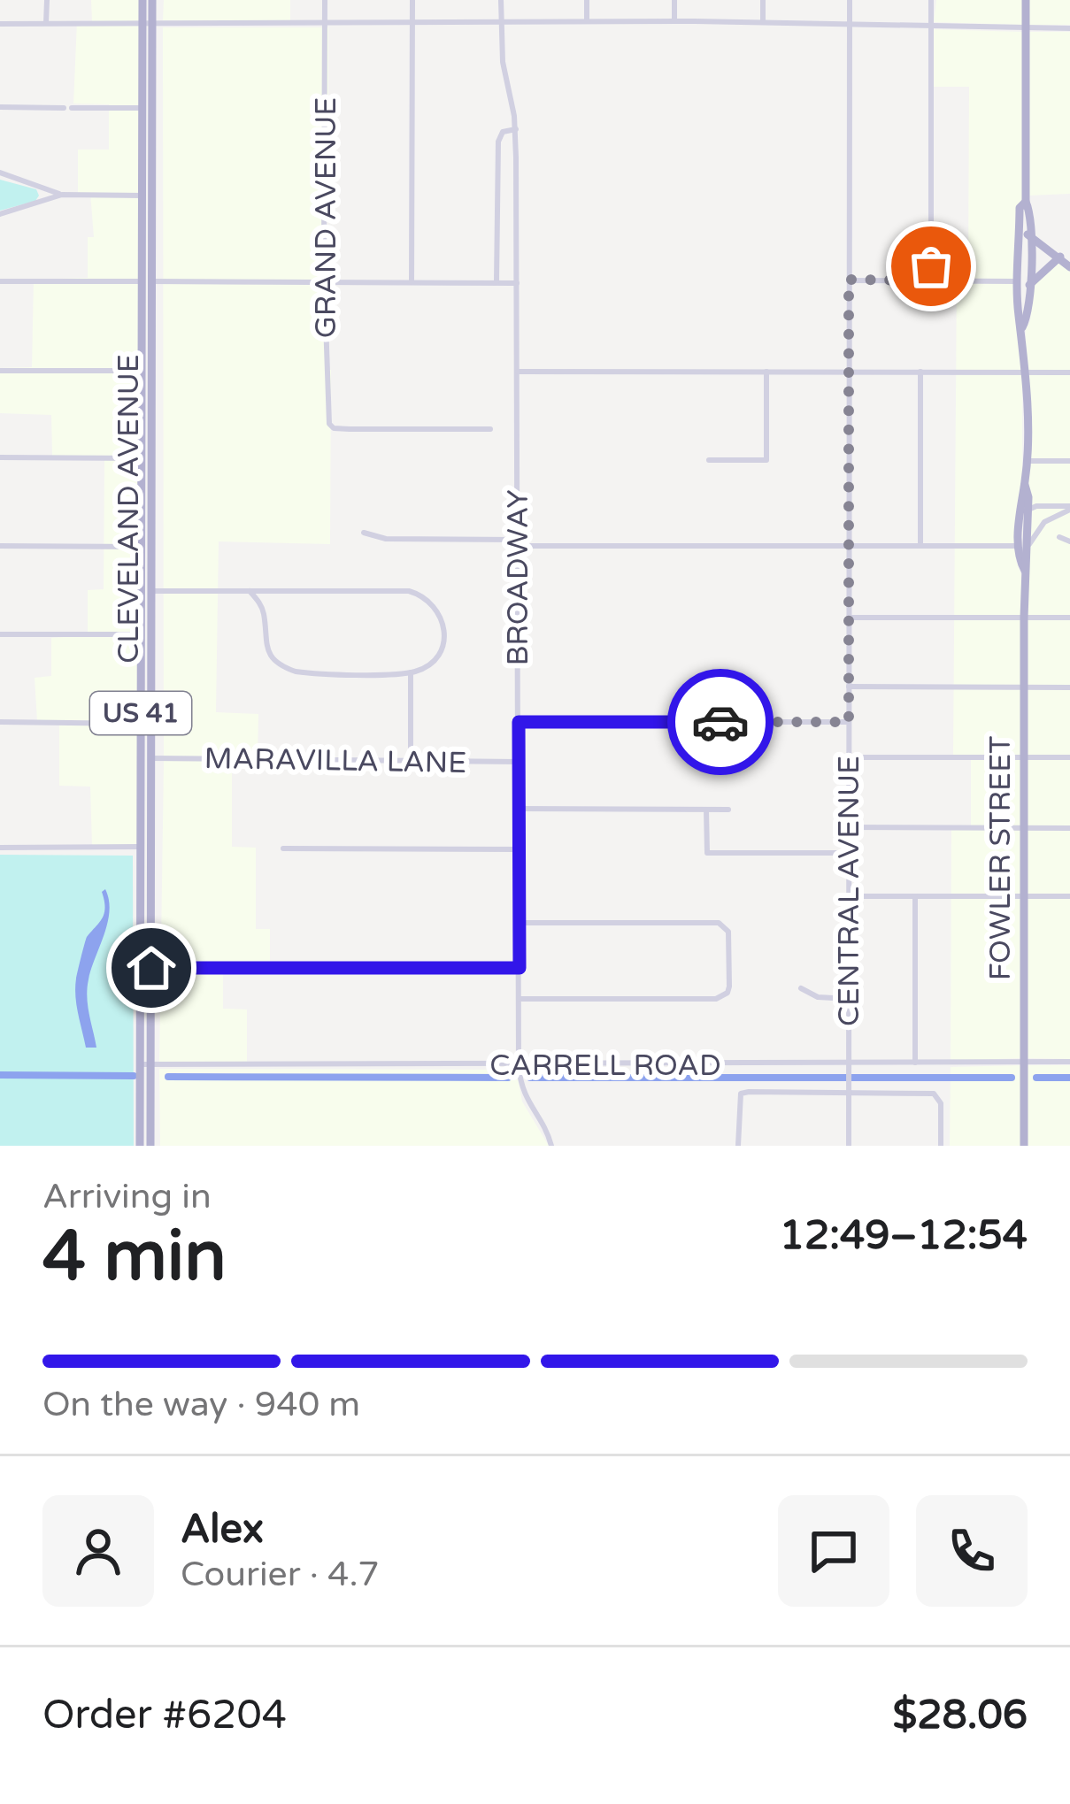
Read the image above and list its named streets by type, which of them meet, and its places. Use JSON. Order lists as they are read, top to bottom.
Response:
{
  "streets": {
    "main road": ["CLEVELAND AVENUE", "US 41", "FOWLER STREET"],
    "street": [
      "GRAND AVENUE",
      "BROADWAY",
      "MARAVILLA LANE",
      "CENTRAL AVENUE",
      "CARRELL ROAD"
    ]
  },
  "crossings": [
    ["CLEVELAND AVENUE", "MARAVILLA LANE"],
    ["CLEVELAND AVENUE", "CARRELL ROAD"],
    ["BROADWAY", "MARAVILLA LANE"],
    ["BROADWAY", "CARRELL ROAD"],
    ["FOWLER STREET", "CARRELL ROAD"],
    ["CENTRAL AVENUE", "CARRELL ROAD"]
  ],
  "page": {
    "heading": ["4 min", "Arriving in", "12:49–12:54"],
    "panel": [
      "Alex",
      "Courier · 4.7",
      "Order #6204",
      "$28.06"
    ],
    "bar": "On the way · 940 m"
  }
}
